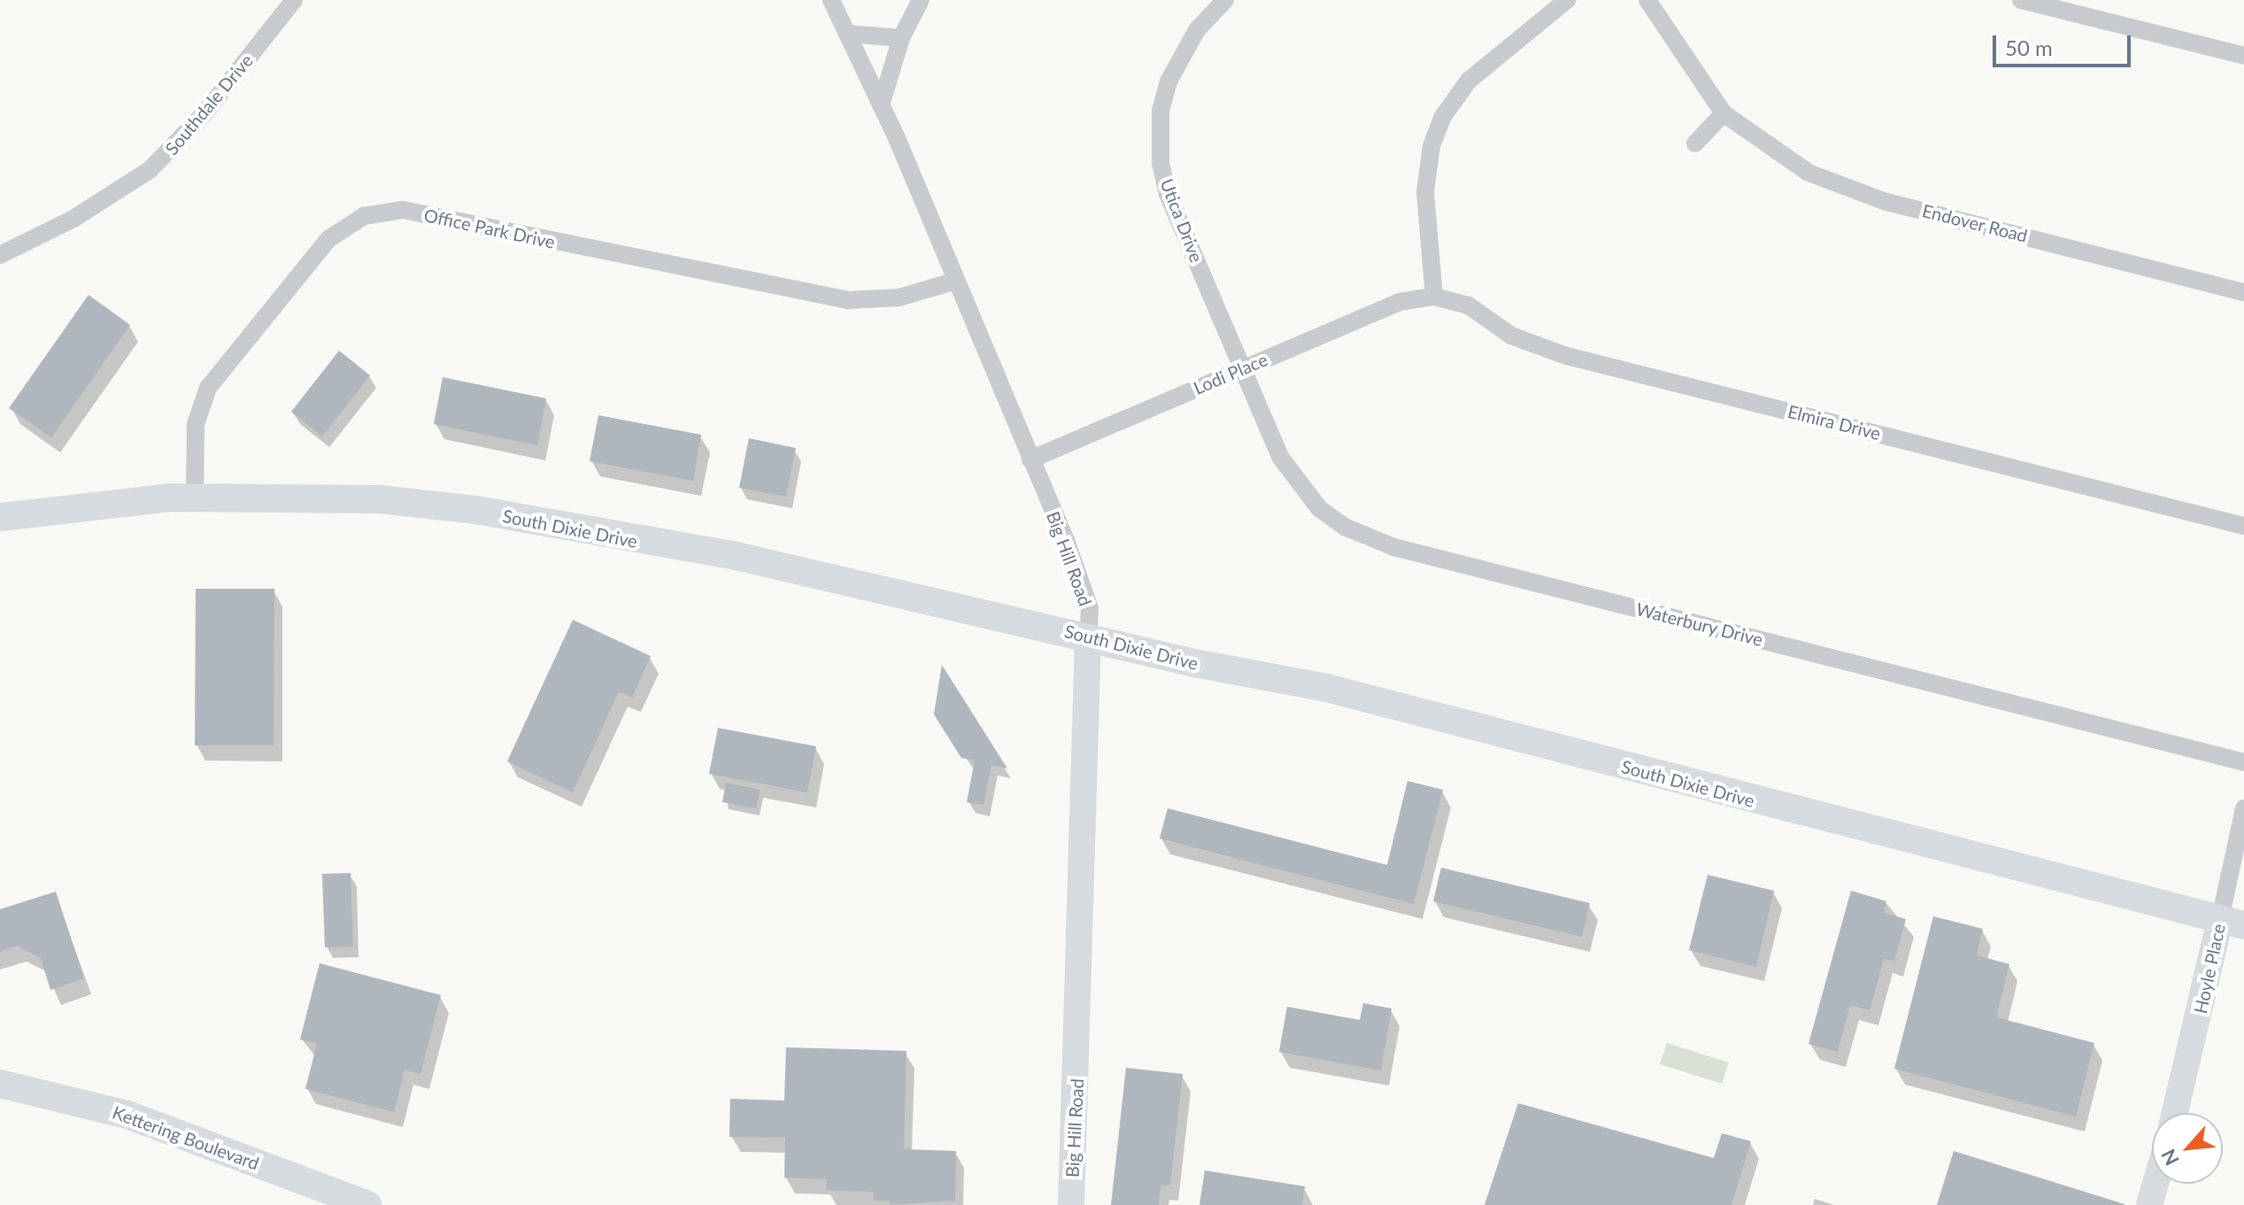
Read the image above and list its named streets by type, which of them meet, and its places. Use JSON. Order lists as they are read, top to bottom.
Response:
{
  "streets": {
    "main road": ["South Dixie Drive", "Kettering Boulevard"],
    "street": [
      "Southdale Drive",
      "Utica Drive",
      "Endover Road",
      "Office Park Drive",
      "Lodi Place",
      "Elmira Drive",
      "Big Hill Road",
      "Waterbury Drive",
      "Hoyle Place"
    ]
  },
  "crossings": [
    ["Utica Drive", "Lodi Place"],
    ["Utica Drive", "Waterbury Drive"],
    ["Office Park Drive", "South Dixie Drive"],
    ["Office Park Drive", "Big Hill Road"],
    ["Lodi Place", "Elmira Drive"],
    ["Lodi Place", "Big Hill Road"],
    ["Lodi Place", "Waterbury Drive"],
    ["South Dixie Drive", "Big Hill Road"],
    ["South Dixie Drive", "Hoyle Place"]
  ],
  "scale_bar": "50 m",
  "north": "bottom left"
}
